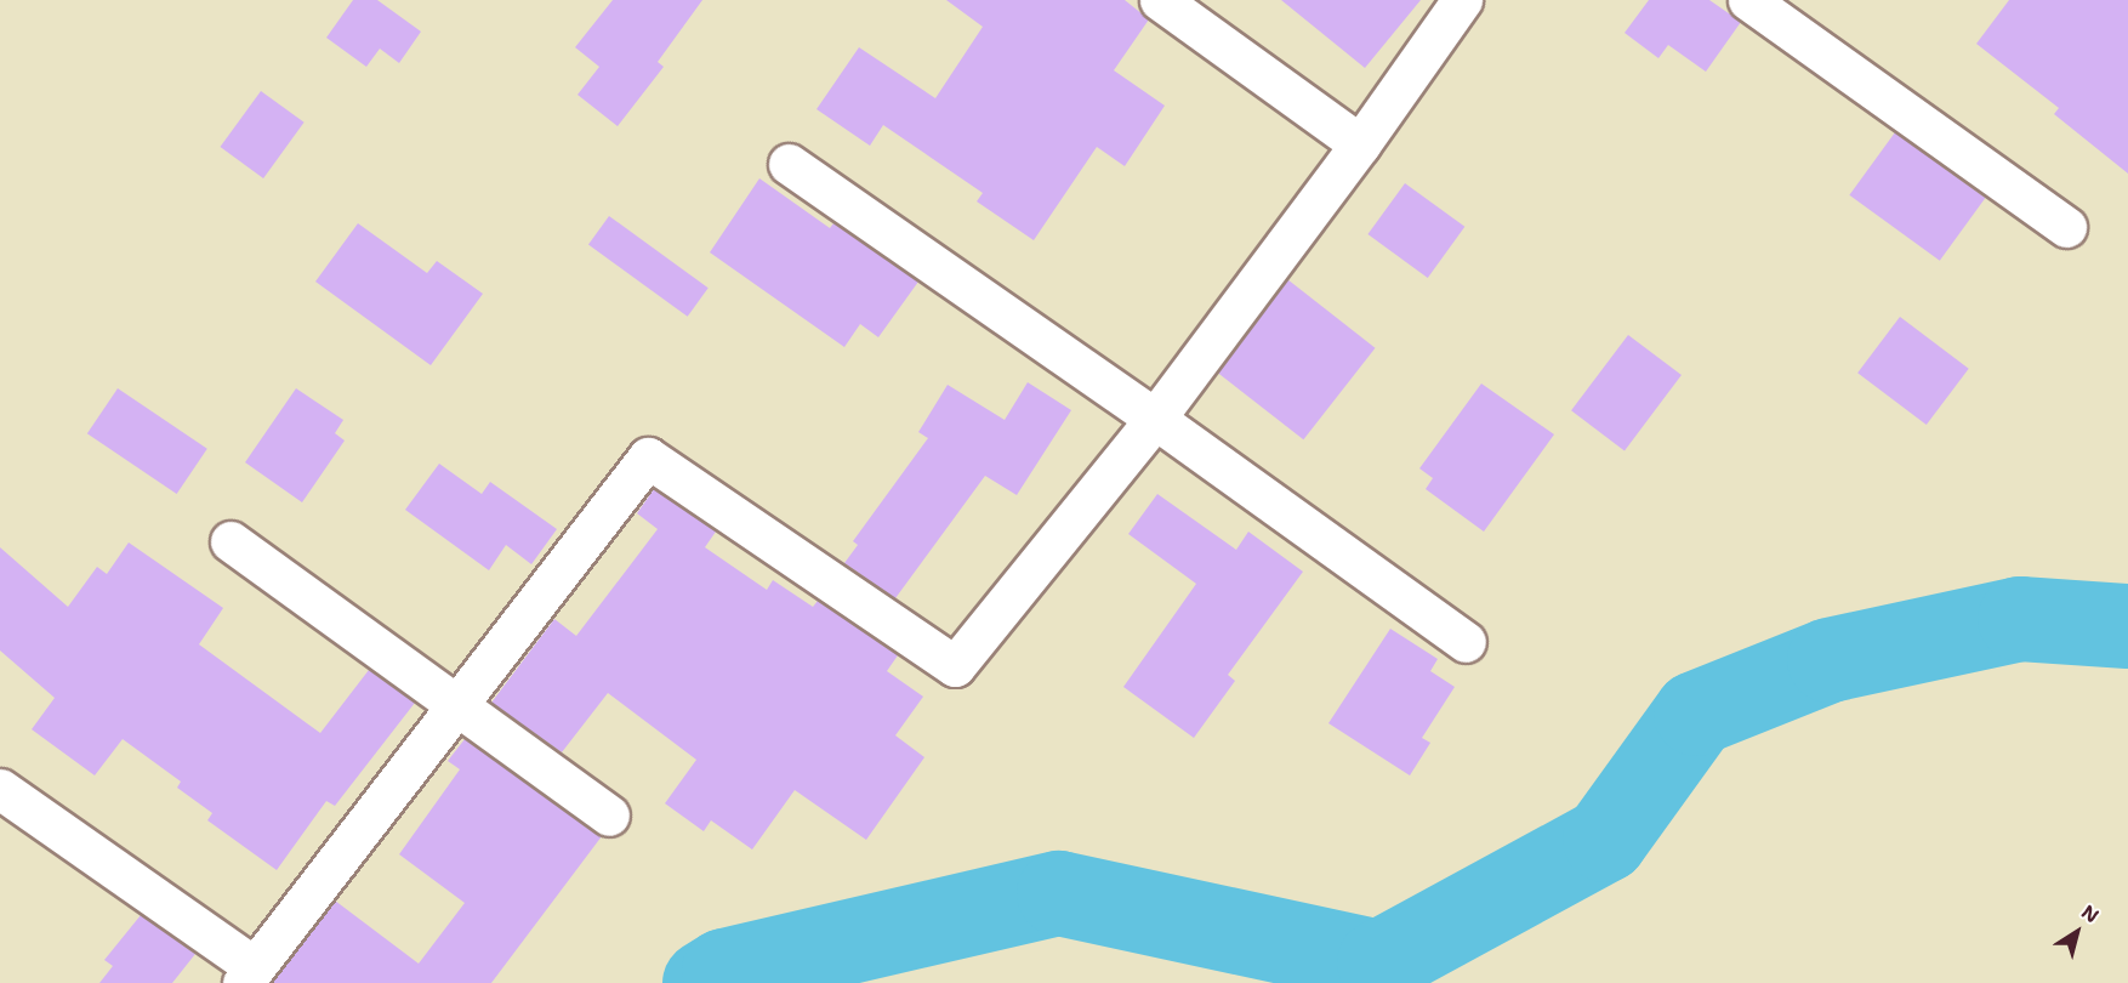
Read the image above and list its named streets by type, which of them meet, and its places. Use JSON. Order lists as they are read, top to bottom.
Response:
{
  "north": "top right"
}
